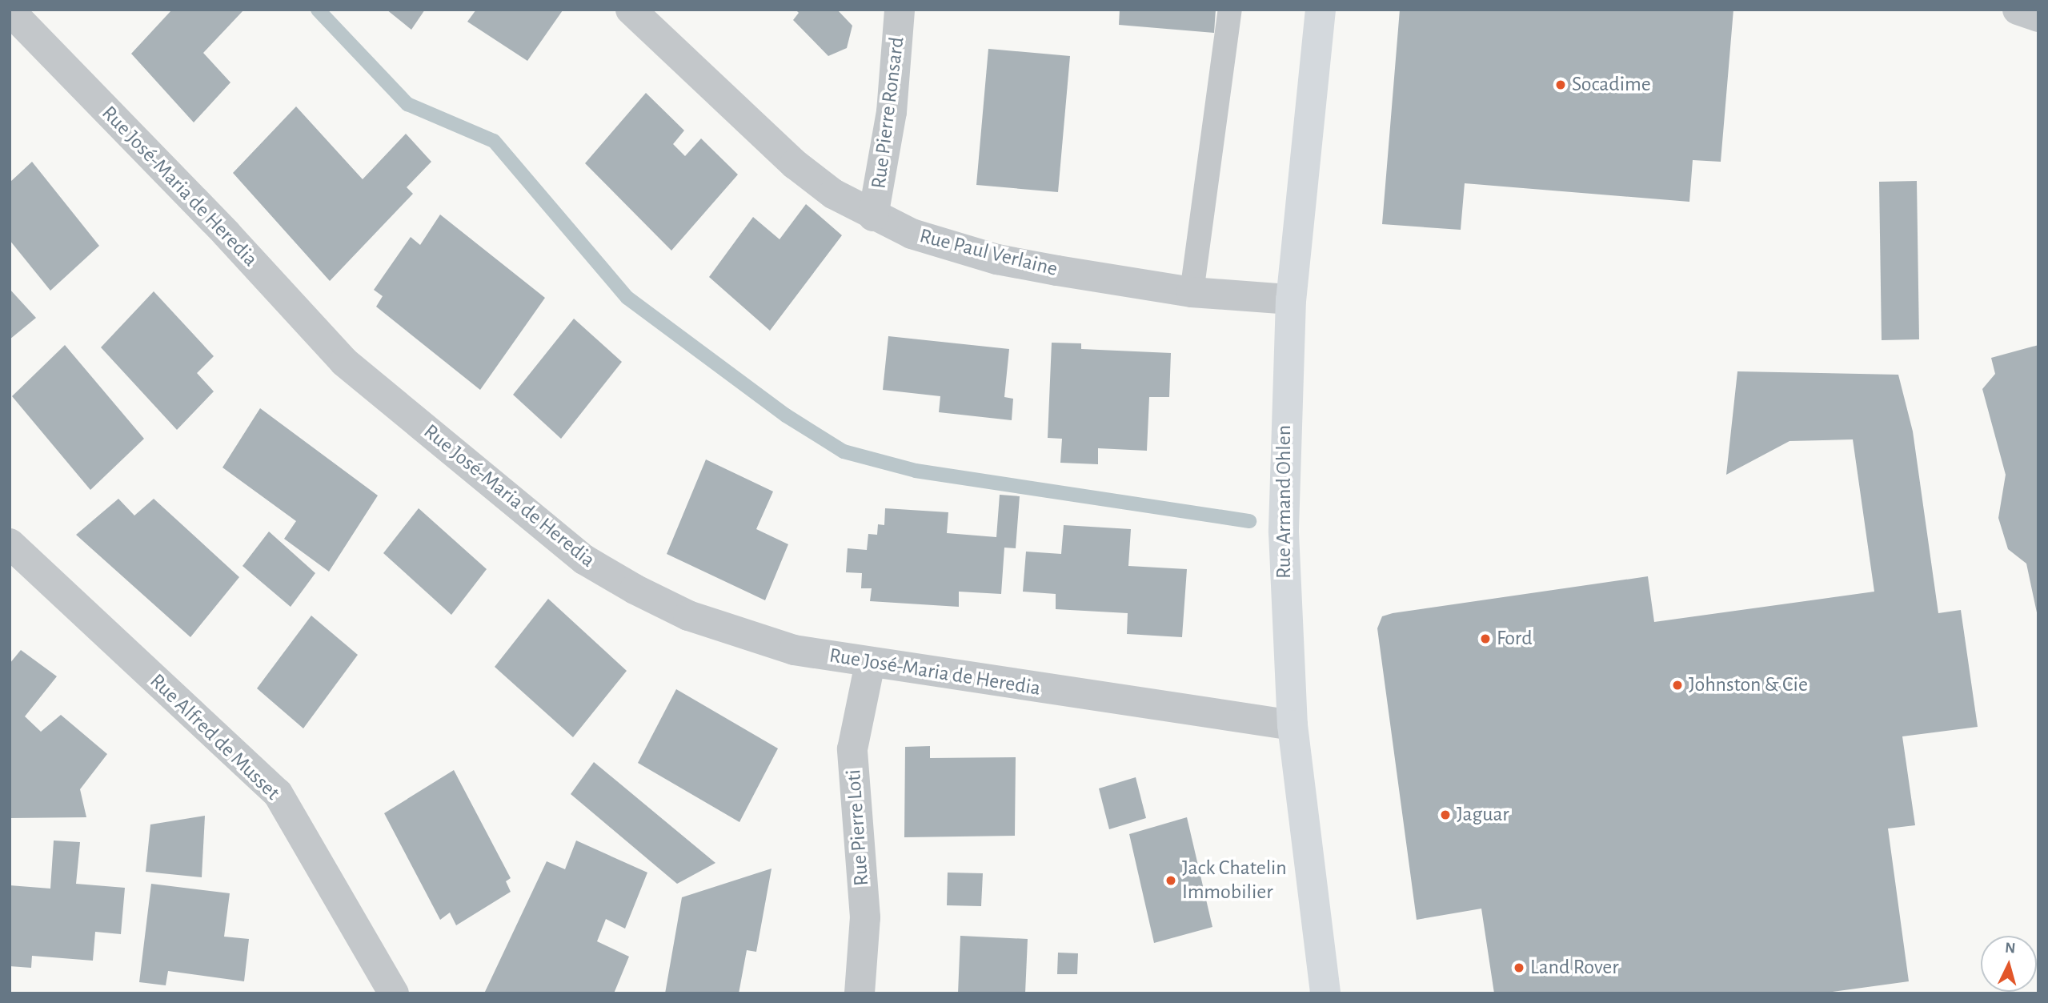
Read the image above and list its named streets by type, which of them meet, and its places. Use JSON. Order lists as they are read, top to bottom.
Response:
{
  "streets": {
    "main road": ["Rue Armand Ohlen"],
    "street": [
      "Rue Pierre Ronsard",
      "Rue José-Maria de Heredia",
      "Rue Paul Verlaine",
      "Rue Alfred de Musset",
      "Rue Pierre Loti"
    ]
  },
  "crossings": [
    ["Rue Pierre Ronsard", "Rue Paul Verlaine"],
    ["Rue José-Maria de Heredia", "Rue Armand Ohlen"],
    ["Rue José-Maria de Heredia", "Rue Pierre Loti"],
    ["Rue Paul Verlaine", "Rue Armand Ohlen"]
  ],
  "places": [
    "Socadime",
    "Ford",
    "Johnston & Cie",
    "Jaguar",
    "Jack Chatelin Immobilier",
    "Land Rover"
  ],
  "north": "top"
}
